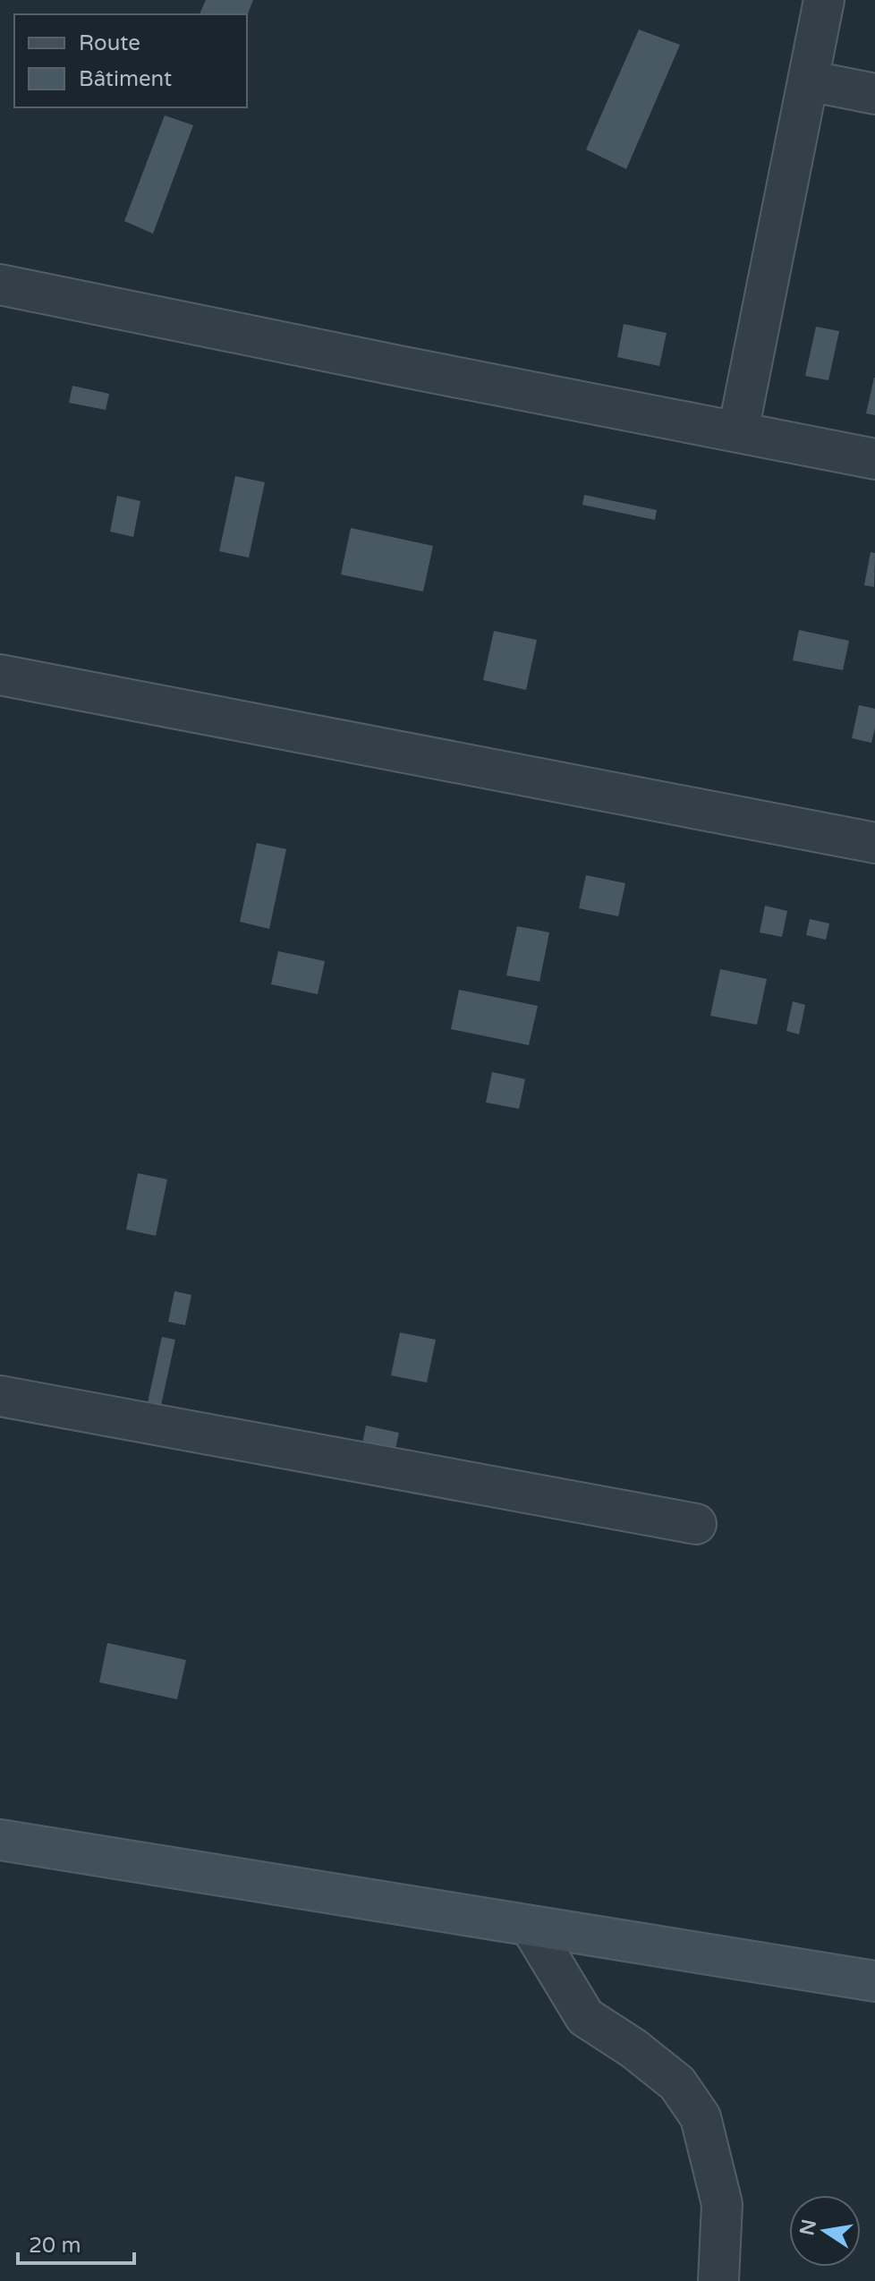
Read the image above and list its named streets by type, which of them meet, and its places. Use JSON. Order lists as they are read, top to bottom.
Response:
{
  "legend": ["Route", "Bâtiment"],
  "scale_bar": "20 m",
  "north": "left"
}
